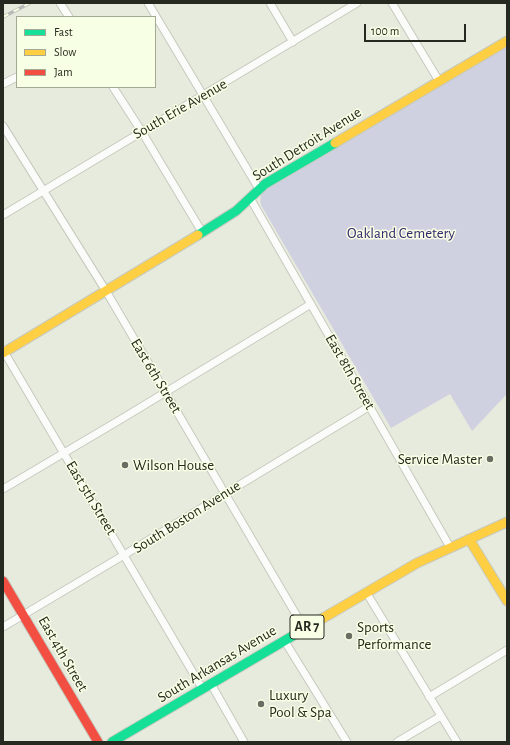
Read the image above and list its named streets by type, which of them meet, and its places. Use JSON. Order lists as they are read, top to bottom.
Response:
{
  "streets": {
    "main road": [
      "South Detroit Avenue",
      "AR 7",
      "East 4th Street",
      "South Arkansas Avenue"
    ],
    "street": [
      "South Erie Avenue",
      "East 8th Street",
      "East 6th Street",
      "East 5th Street",
      "South Boston Avenue"
    ]
  },
  "crossings": [
    ["South Erie Avenue", "East 6th Street"],
    ["South Detroit Avenue", "East 8th Street"],
    ["South Detroit Avenue", "East 6th Street"],
    ["South Detroit Avenue", "East 5th Street"],
    ["East 8th Street", "South Boston Avenue"],
    ["East 8th Street", "South Arkansas Avenue"],
    ["East 6th Street", "South Boston Avenue"],
    ["East 6th Street", "South Arkansas Avenue"],
    ["East 5th Street", "South Boston Avenue"],
    ["East 5th Street", "South Arkansas Avenue"],
    ["South Boston Avenue", "East 4th Street"]
  ],
  "parks": ["Oakland Cemetery"],
  "places": [
    "Service Master",
    "Wilson House",
    "Sports Performance",
    "Luxury Pool & Spa"
  ],
  "legend": ["Fast", "Slow", "Jam"],
  "scale_bar": "100 m"
}
